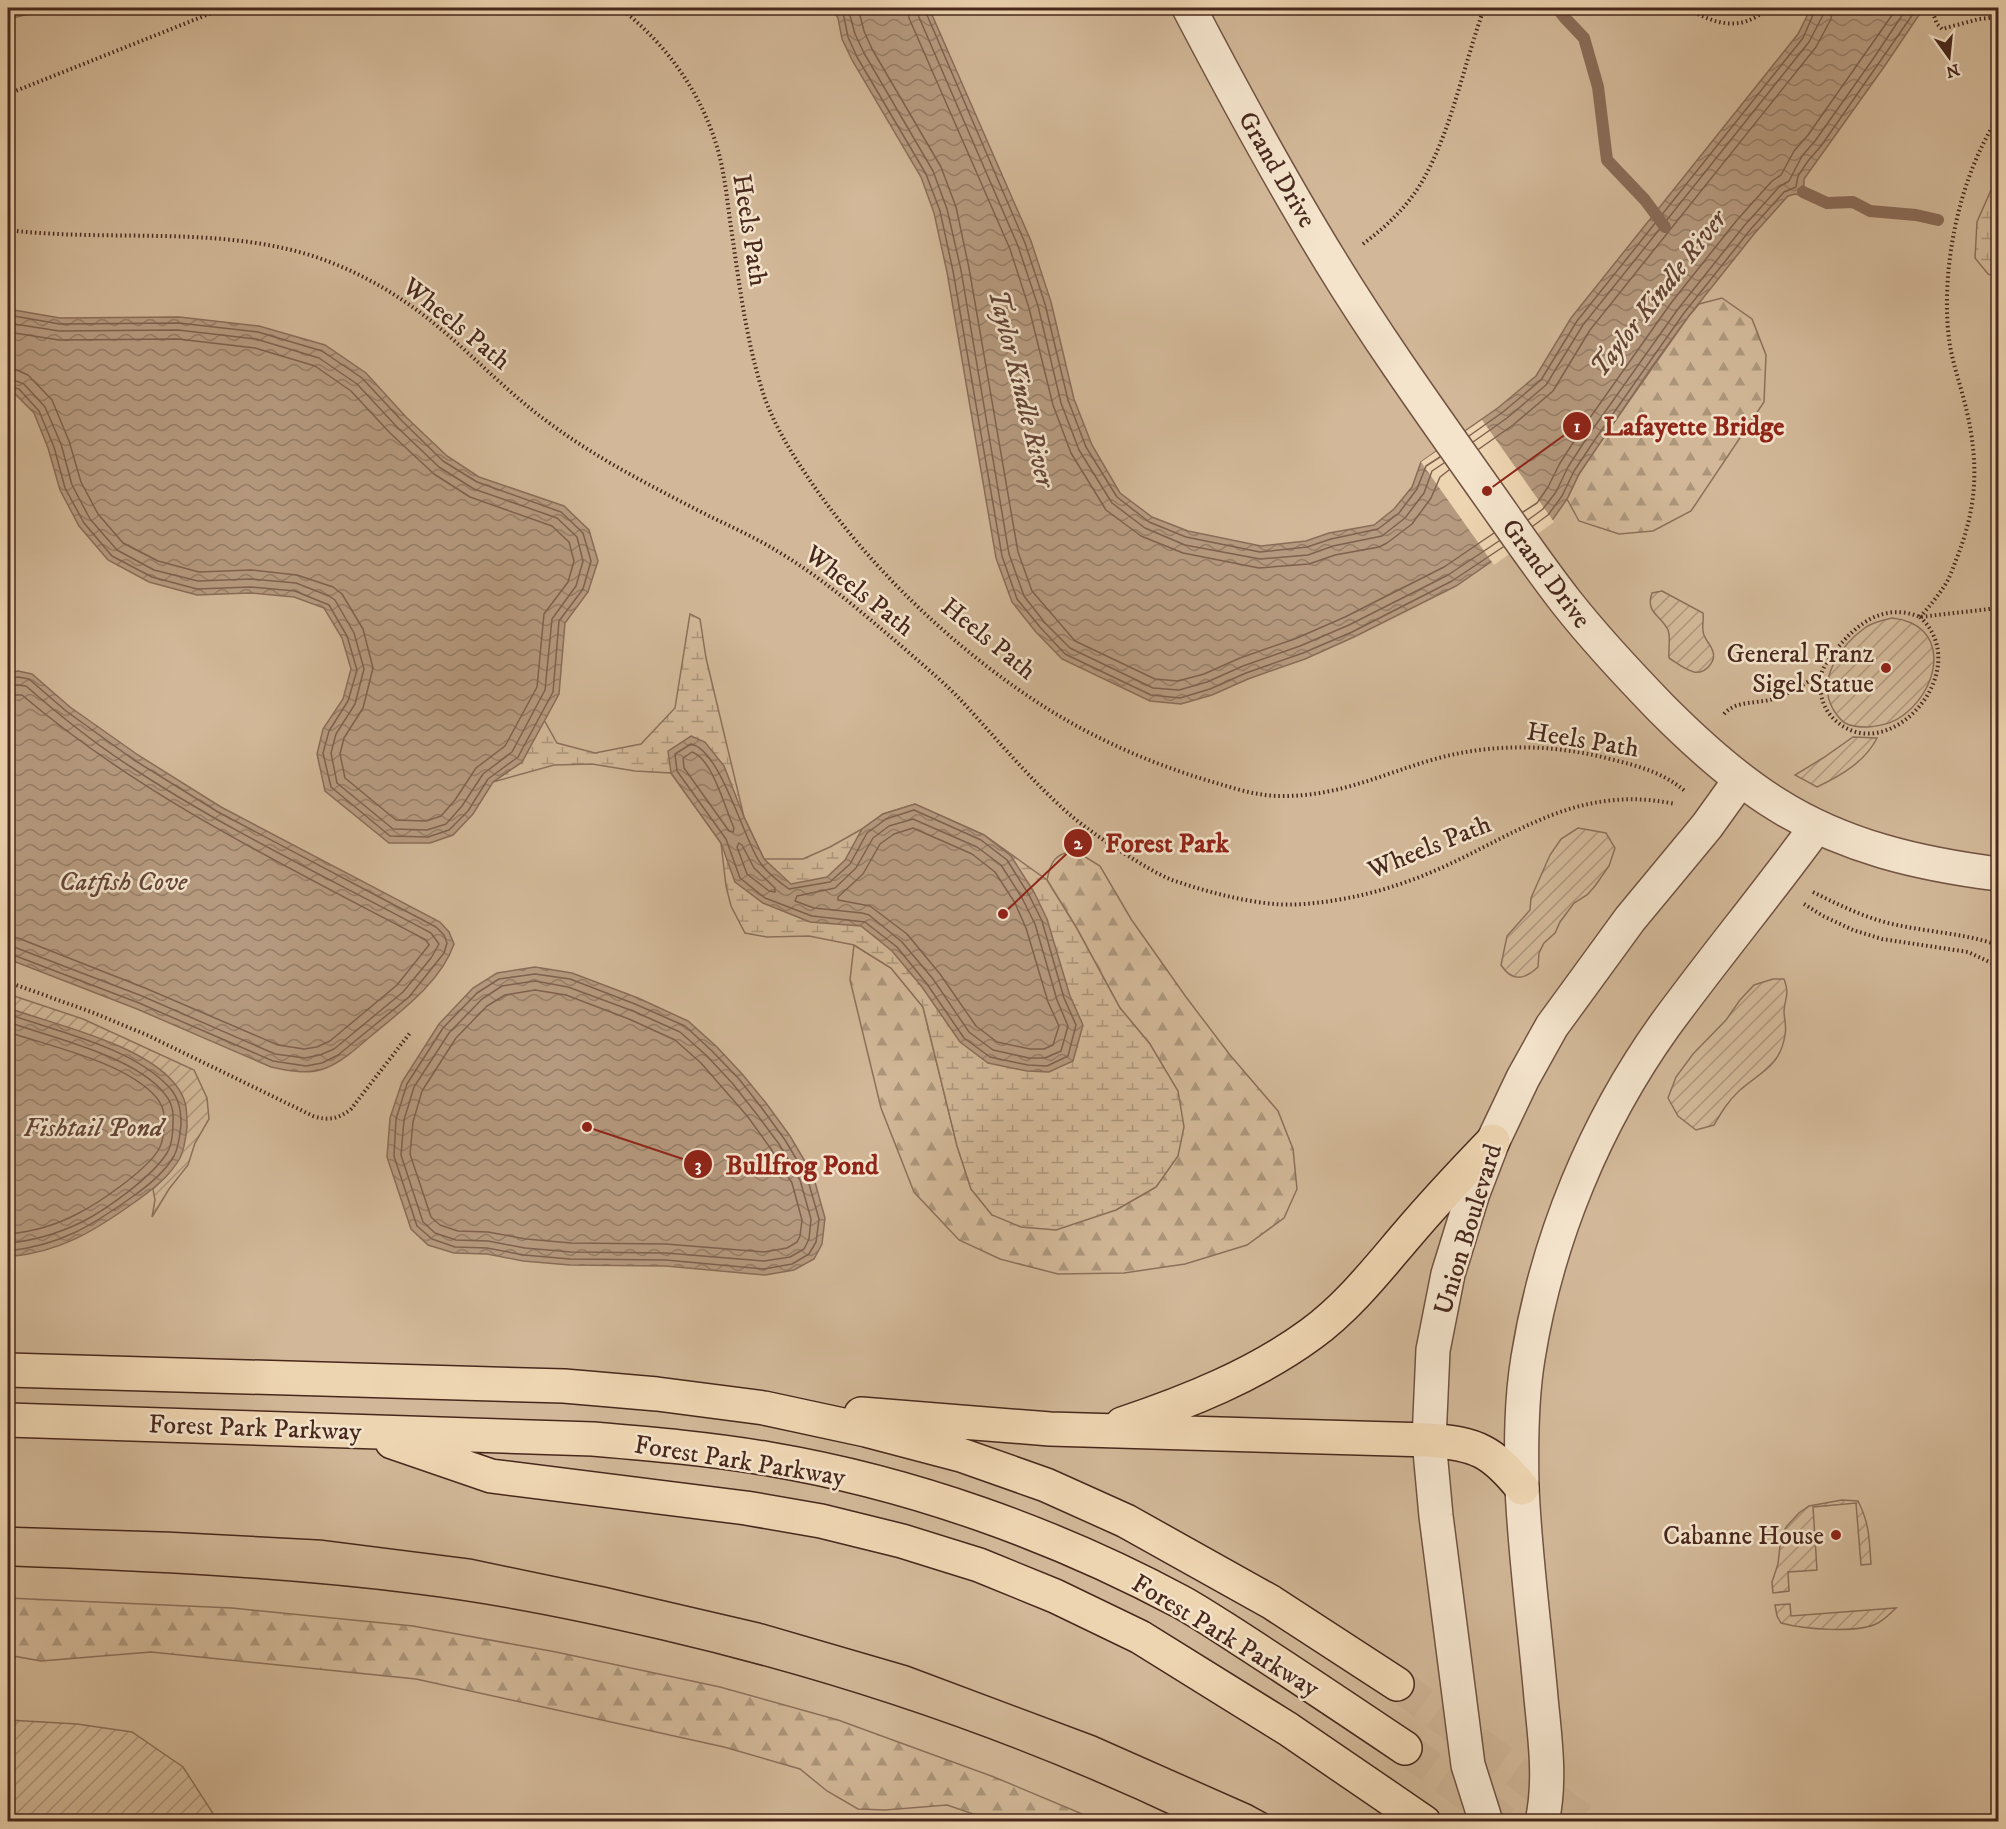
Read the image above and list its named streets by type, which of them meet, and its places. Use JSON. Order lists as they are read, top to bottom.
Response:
{
  "streets": {
    "main road": ["Forest Park Parkway"],
    "street": ["Grand Drive", "Union Boulevard"],
    "path": ["Heels Path", "Wheels Path"]
  },
  "crossings": [
    ["Grand Drive", "Union Boulevard"]
  ],
  "water": ["Taylor Kindle River", "Catfish Cove", "Fishtail Pond"],
  "places": [
    "Lafayette Bridge",
    "General Franz Sigel Statue",
    "Forest Park",
    "Bullfrog Pond",
    "Cabanne House"
  ],
  "north": "bottom"
}
